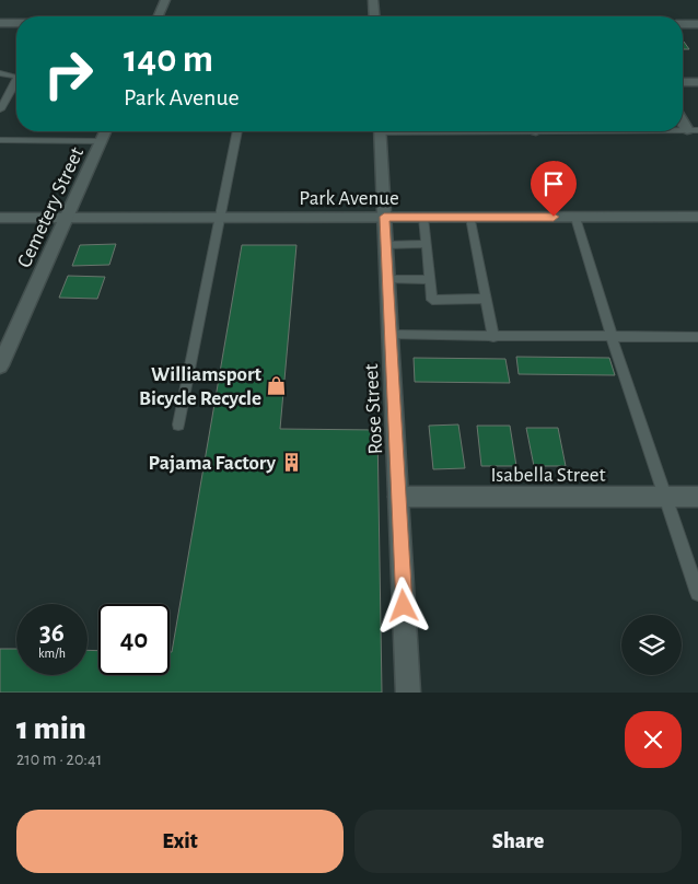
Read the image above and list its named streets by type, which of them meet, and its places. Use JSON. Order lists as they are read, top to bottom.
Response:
{
  "streets": {
    "street": [
      "Park Avenue",
      "Cemetery Street",
      "Rose Street",
      "Isabella Street"
    ]
  },
  "crossings": [
    ["Park Avenue", "Cemetery Street"],
    ["Park Avenue", "Rose Street"],
    ["Rose Street", "Isabella Street"]
  ],
  "places": {
    "shop": ["Williamsport Bicycle Recycle"],
    "building": ["Pajama Factory"]
  },
  "page": {
    "turn": ["140 m", "Park Avenue"],
    "speed": "36 km/h",
    "limit": "40",
    "heading": ["1 min", "210 m · 20:41"],
    "buttons": ["Exit", "Share"]
  }
}
